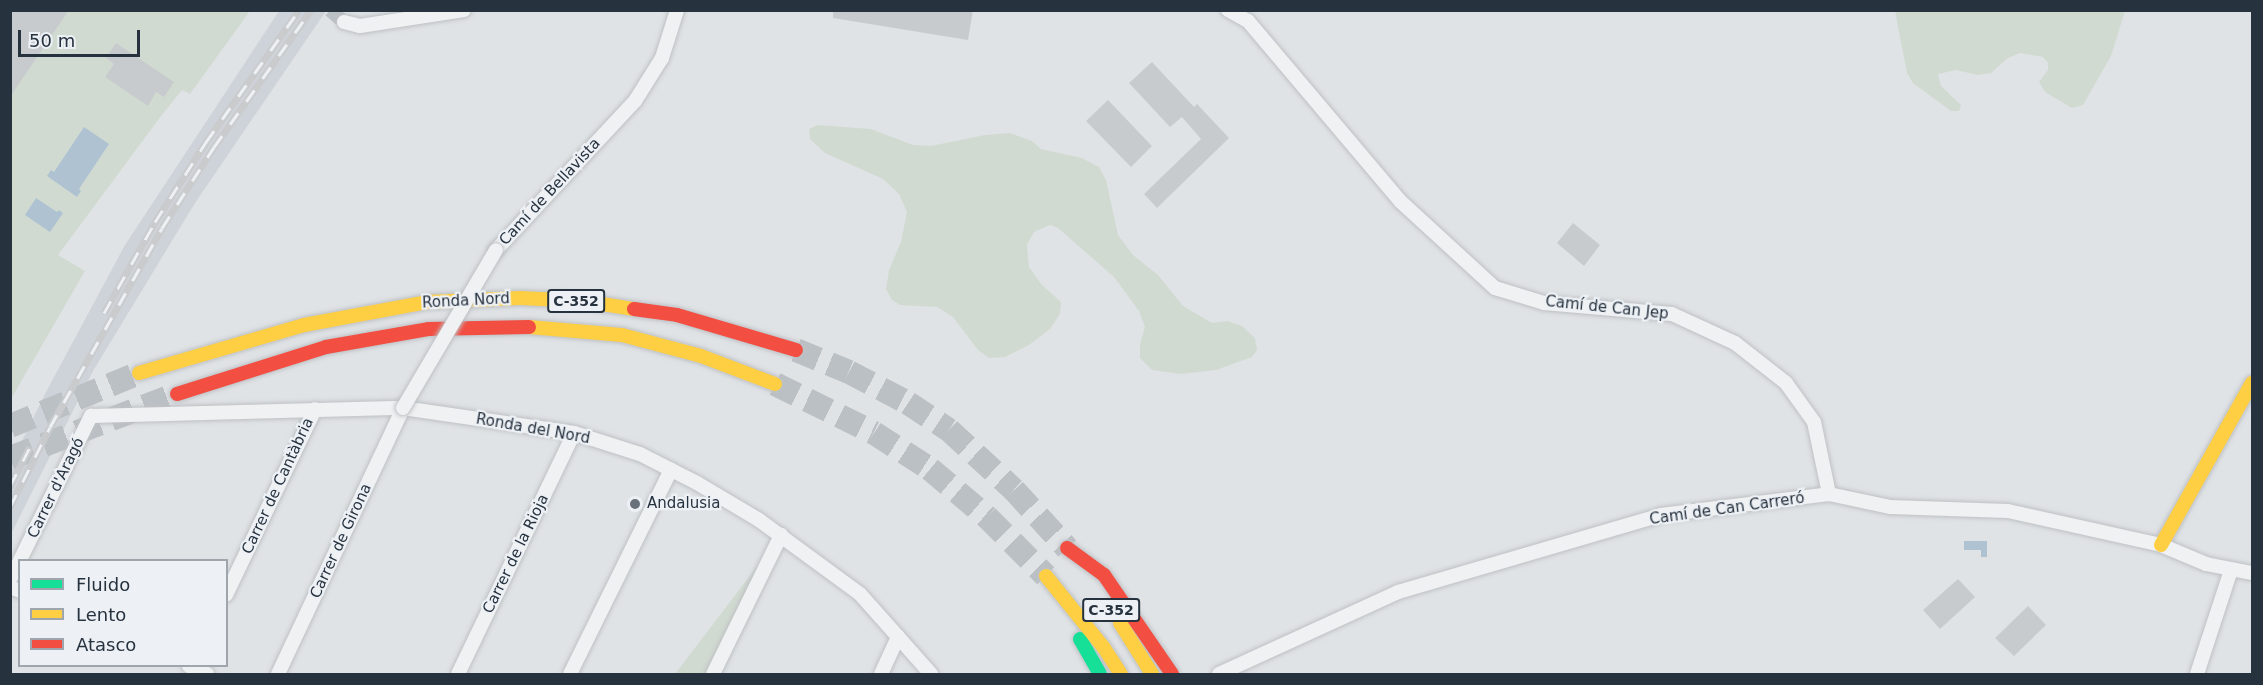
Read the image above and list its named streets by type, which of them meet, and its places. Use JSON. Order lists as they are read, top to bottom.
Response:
{
  "streets": {
    "main road": ["Ronda Nord", "C-352"],
    "street": [
      "Camí de Bellavista",
      "Camí de Can Jep",
      "Ronda del Nord",
      "Carrer de Cantàbria",
      "Carrer d'Aragó",
      "Camí de Can Carreró",
      "Carrer de Girona",
      "Carrer de la Rioja"
    ]
  },
  "crossings": [
    ["Camí de Bellavista", "Ronda del Nord"],
    ["Camí de Bellavista", "Carrer de Girona"],
    ["Camí de Can Jep", "Camí de Can Carreró"],
    ["Ronda del Nord", "Carrer de Cantàbria"],
    ["Ronda del Nord", "Carrer d'Aragó"],
    ["Ronda del Nord", "Carrer de Girona"],
    ["Ronda del Nord", "Carrer de la Rioja"]
  ],
  "places": ["Andalusia"],
  "legend": ["Fluido", "Lento", "Atasco"],
  "scale_bar": "50 m"
}
